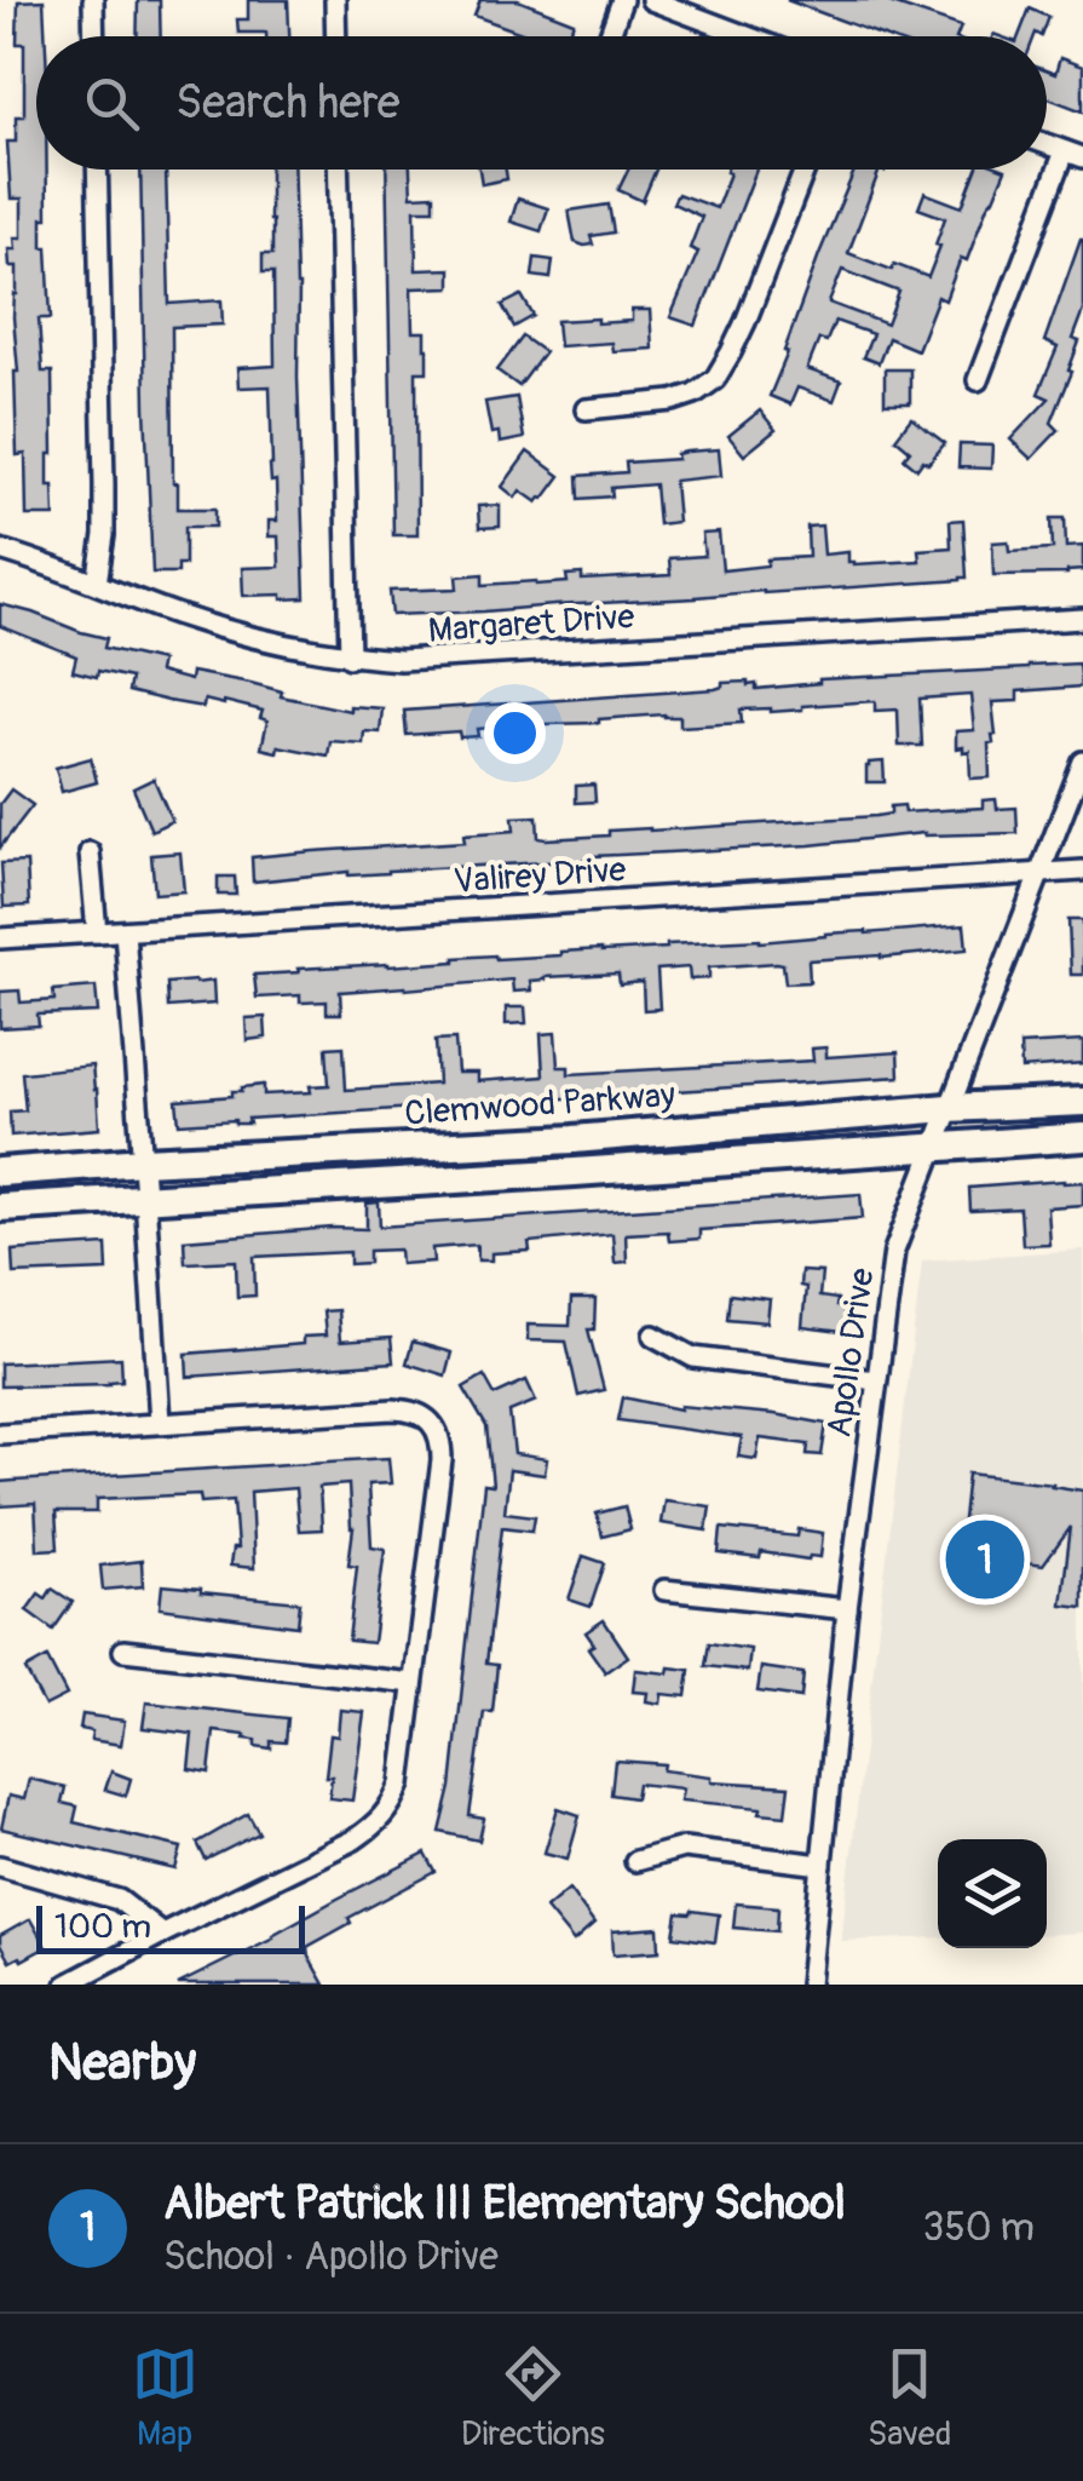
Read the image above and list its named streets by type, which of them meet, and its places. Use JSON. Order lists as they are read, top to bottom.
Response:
{
  "streets": {
    "street": [
      "Margaret Drive",
      "Valirey Drive",
      "Clemwood Parkway",
      "Apollo Drive"
    ]
  },
  "crossings": [
    ["Valirey Drive", "Apollo Drive"],
    ["Clemwood Parkway", "Apollo Drive"]
  ],
  "scale_bar": "100 m",
  "page": {
    "search": "Search here",
    "pins": "1",
    "scale": "100 m",
    "heading": "Nearby",
    "list": [
      {
        "mark": "1",
        "name": "Albert Patrick III Elementary School",
        "note": "School · Apollo Drive",
        "value": "350 m"
      }
    ],
    "nav": ["Map", "Directions", "Saved"]
  }
}
